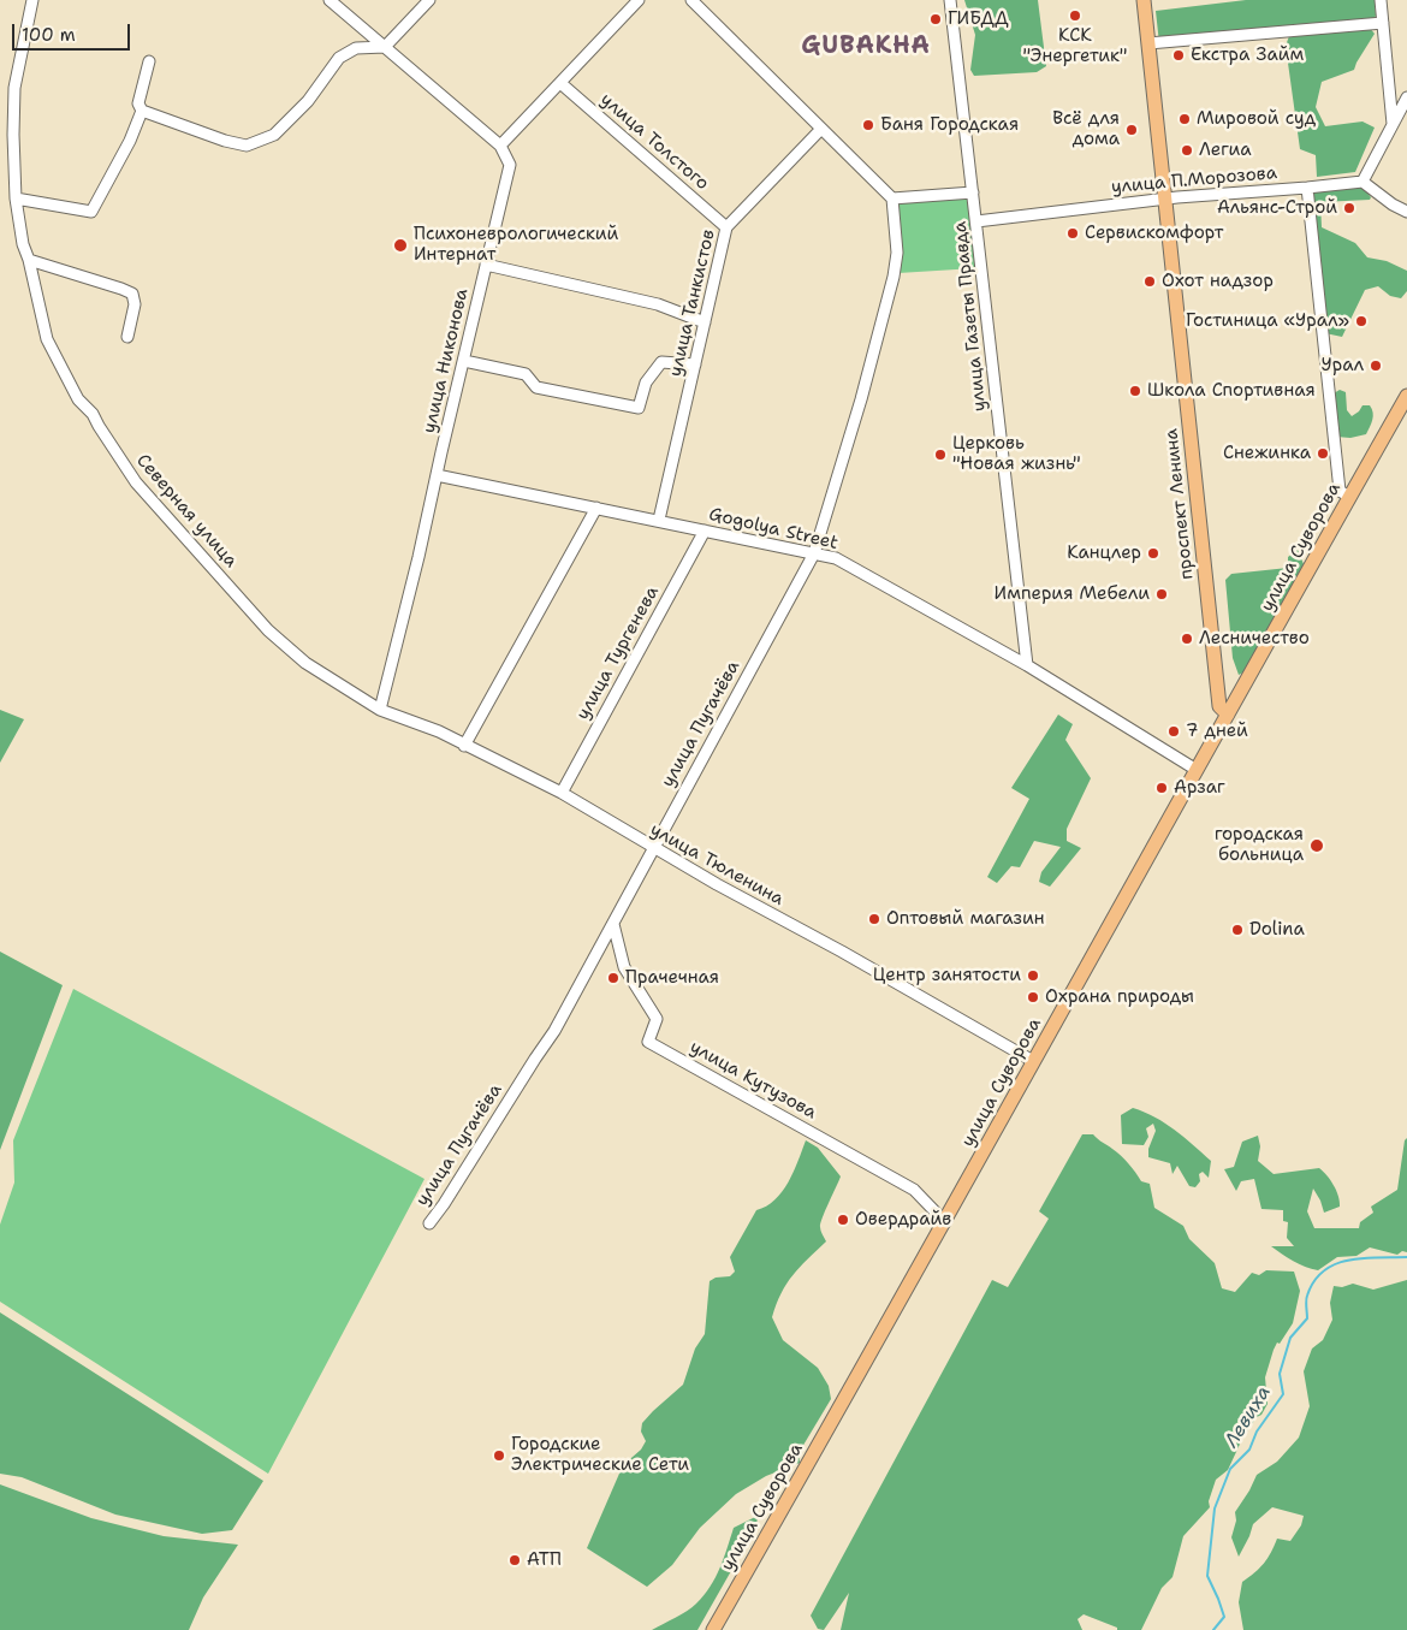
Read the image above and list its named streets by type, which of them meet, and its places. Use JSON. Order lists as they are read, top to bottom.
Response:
{
  "streets": {
    "main road": ["проспект Ленина", "улица Суворова"],
    "street": [
      "улица Толстого",
      "улица П.Морозова",
      "улица Танкистов",
      "улица Газеты Правда",
      "улица Никонова",
      "Северная улица",
      "Gogolya Street",
      "улица Тургенева",
      "улица Пугачёва",
      "улица Тюленина",
      "улица Кутузова"
    ]
  },
  "crossings": [
    ["улица Толстого", "улица Танкистов"],
    ["улица П.Морозова", "улица Газеты Правда"],
    ["улица П.Морозова", "проспект Ленина"],
    ["улица Танкистов", "Gogolya Street"],
    ["улица Газеты Правда", "Gogolya Street"],
    ["улица Никонова", "Северная улица"],
    ["улица Никонова", "Gogolya Street"],
    ["улица Никонова", "улица Тюленина"],
    ["проспект Ленина", "улица Суворова"],
    ["Северная улица", "улица Тюленина"],
    ["Gogolya Street", "улица Суворова"],
    ["Gogolya Street", "улица Тургенева"],
    ["Gogolya Street", "улица Пугачёва"],
    ["улица Суворова", "улица Тюленина"],
    ["улица Суворова", "улица Кутузова"],
    ["улица Тургенева", "улица Тюленина"],
    ["улица Пугачёва", "улица Тюленина"],
    ["улица Пугачёва", "улица Кутузова"]
  ],
  "districts": ["GUBAKHA"],
  "water": ["Левиха"],
  "places": [
    "КСК \"Энергетик\"",
    "ГИБДД",
    "Екстра Займ",
    "Мировой суд",
    "Баня Городская",
    "Всё для дома",
    "Легиа",
    "Альянс-Строй",
    "Сервискомфорт",
    "Психоневрологический Интернат",
    "Охот надзор",
    "Гостиница «Урал»",
    "Урал",
    "Школа Спортивная",
    "Снежинка",
    "Церковь \"Новая жизнь\"",
    "Канцлер",
    "Империя Мебели",
    "Лесничество",
    "7 дней",
    "Арзаг",
    "городская больница",
    "Оптовый магазин",
    "Dolina",
    "Центр занятости",
    "Прачечная",
    "Охрана природы",
    "Овердрайв",
    "Городские Электрические Сети",
    "АТП"
  ],
  "scale_bar": "100 m"
}
